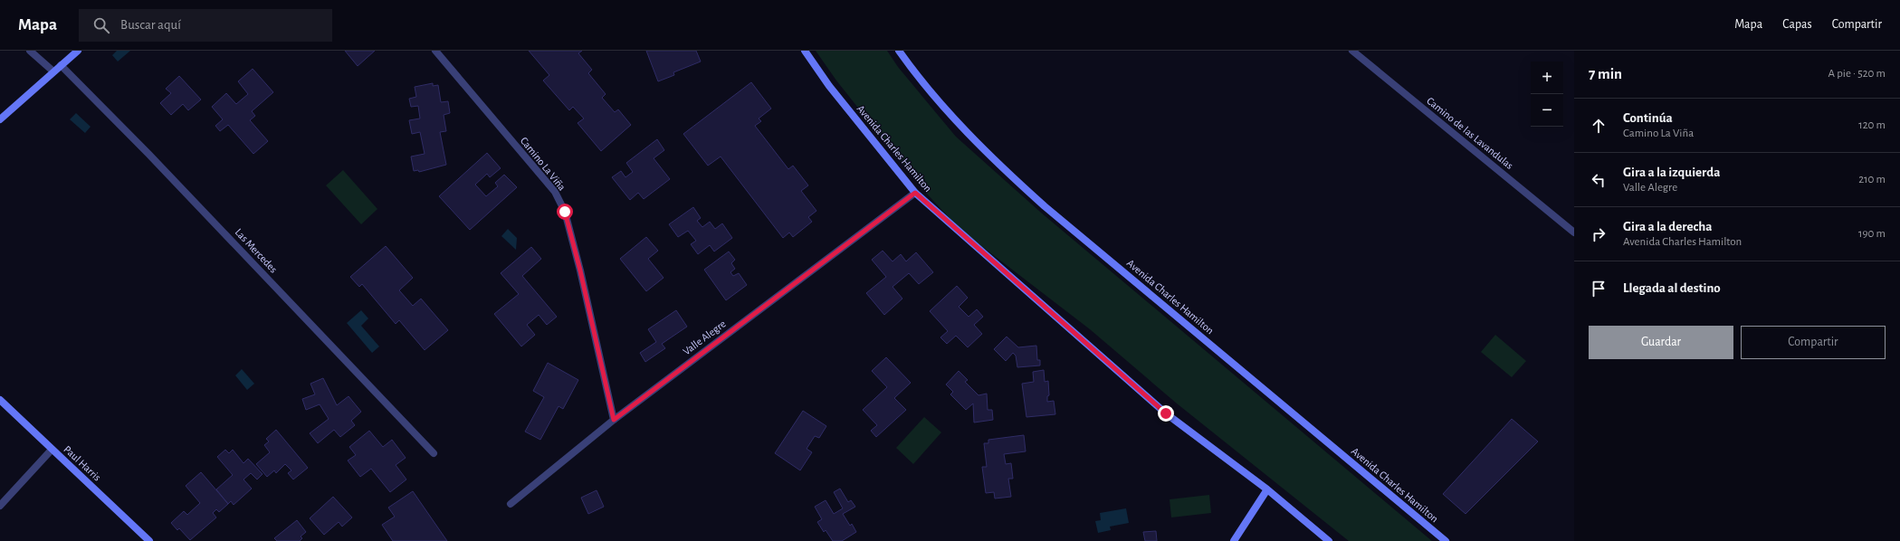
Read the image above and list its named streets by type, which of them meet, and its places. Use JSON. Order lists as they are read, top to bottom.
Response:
{
  "streets": {
    "main road": ["Avenida Charles Hamilton", "Paul Harris"],
    "street": [
      "Camino de las Lavandulas",
      "Camino La Viña",
      "Las Mercedes",
      "Valle Alegre"
    ]
  },
  "crossings": [
    ["Avenida Charles Hamilton", "Valle Alegre"],
    ["Camino La Viña", "Valle Alegre"]
  ],
  "page": {
    "header": "Mapa",
    "search": "Buscar aquí",
    "nav": ["Mapa", "Capas", "Compartir"],
    "heading": ["7 min", "A pie · 520 m"],
    "map_buttons": ["+", "−"],
    "list": [
      ["Continúa", "Camino La Viña", "120 m"],
      ["Gira a la izquierda", "Valle Alegre", "210 m"],
      ["Gira a la derecha", "Avenida Charles Hamilton", "190 m"],
      "Llegada al destino"
    ],
    "buttons": ["Guardar", "Compartir"]
  }
}
